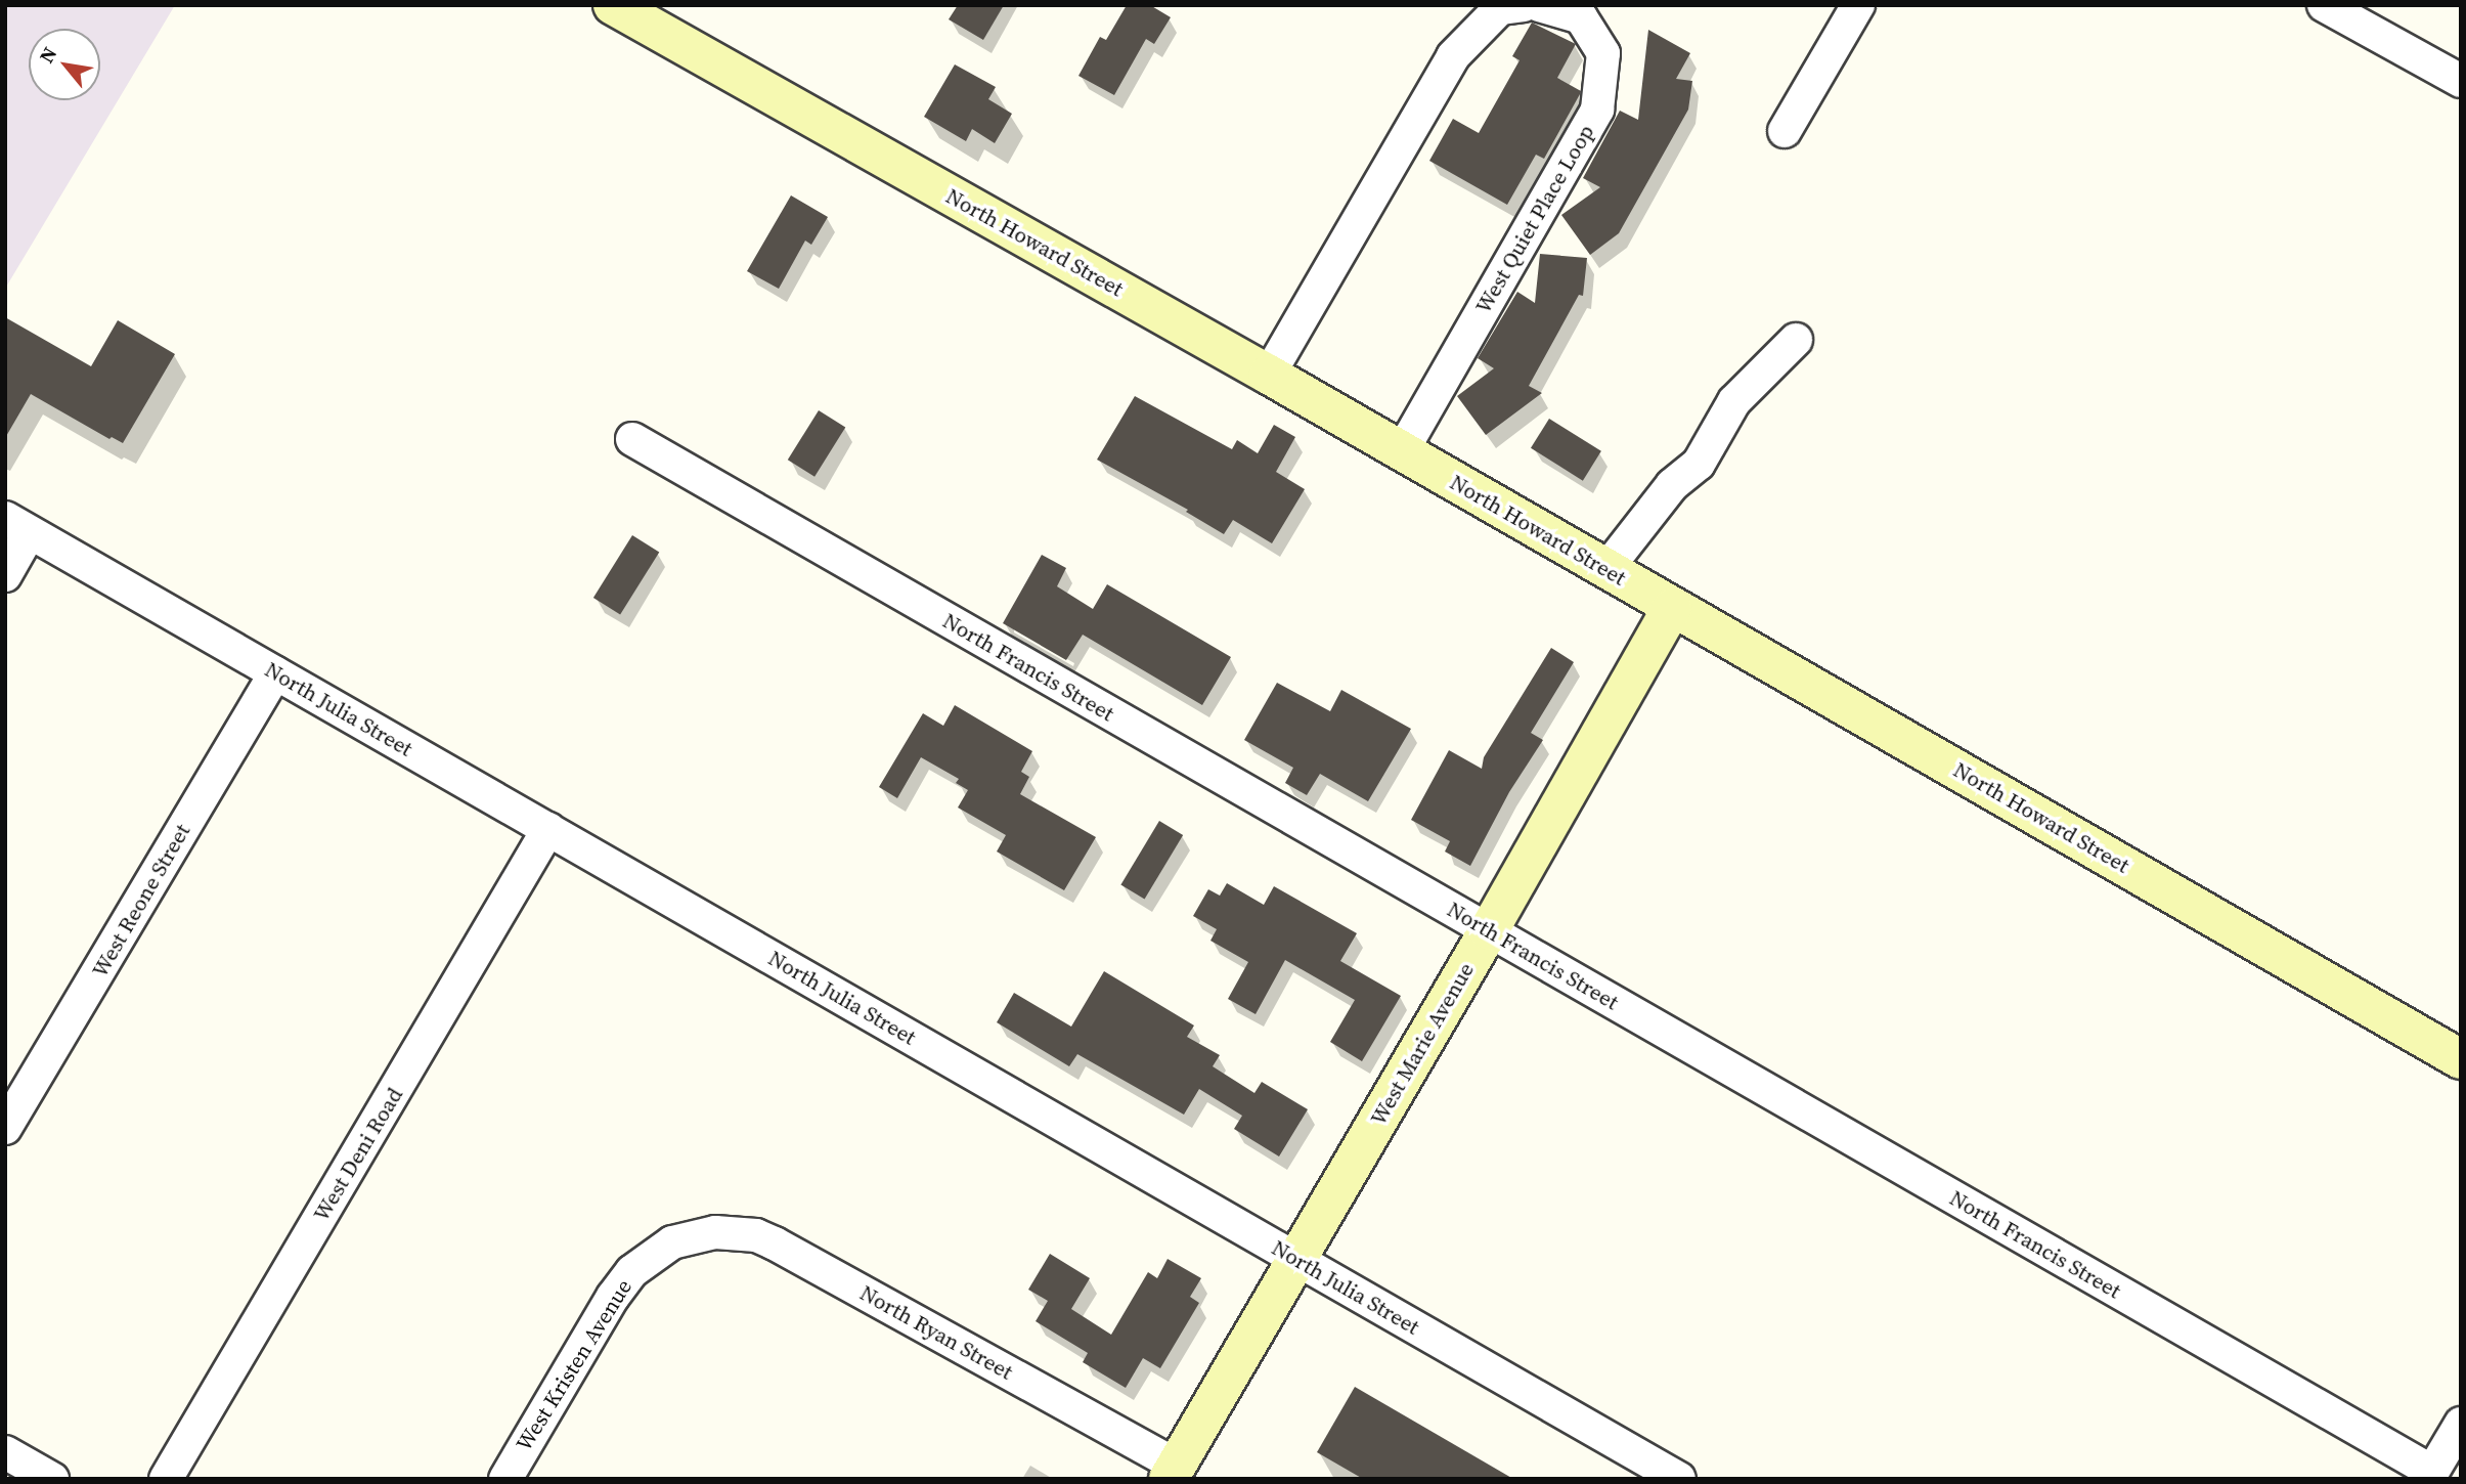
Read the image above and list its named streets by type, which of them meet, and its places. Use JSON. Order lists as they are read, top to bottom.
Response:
{
  "streets": {
    "street": [
      "West Quiet Place Loop",
      "North Howard Street",
      "North Francis Street",
      "North Julia Street",
      "West Reone Street",
      "West Marie Avenue",
      "West Deni Road",
      "North Ryan Street",
      "West Kristen Avenue"
    ]
  },
  "crossings": [
    ["West Quiet Place Loop", "North Howard Street"],
    ["North Howard Street", "West Marie Avenue"],
    ["North Francis Street", "West Marie Avenue"],
    ["North Julia Street", "West Reone Street"],
    ["North Julia Street", "West Marie Avenue"],
    ["North Julia Street", "West Deni Road"],
    ["West Marie Avenue", "North Ryan Street"],
    ["North Ryan Street", "West Kristen Avenue"]
  ],
  "north": "top left"
}
